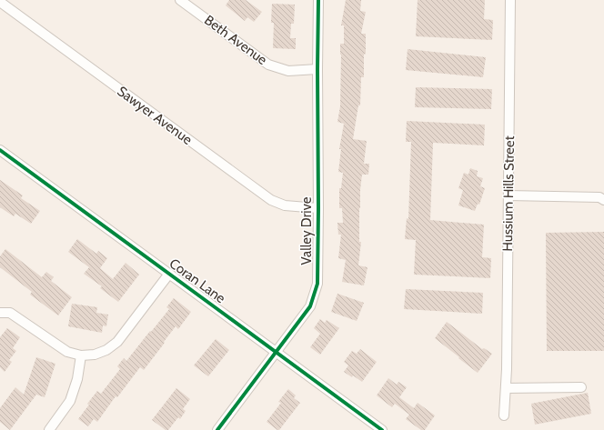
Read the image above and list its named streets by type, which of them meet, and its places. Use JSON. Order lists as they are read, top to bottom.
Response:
{
  "streets": {
    "street": [
      "Beth Avenue",
      "Sawyer Avenue",
      "Hussium Hills Street",
      "Valley Drive",
      "Coran Lane"
    ]
  },
  "crossings": [
    ["Beth Avenue", "Valley Drive"],
    ["Sawyer Avenue", "Valley Drive"],
    ["Valley Drive", "Coran Lane"]
  ]
}
